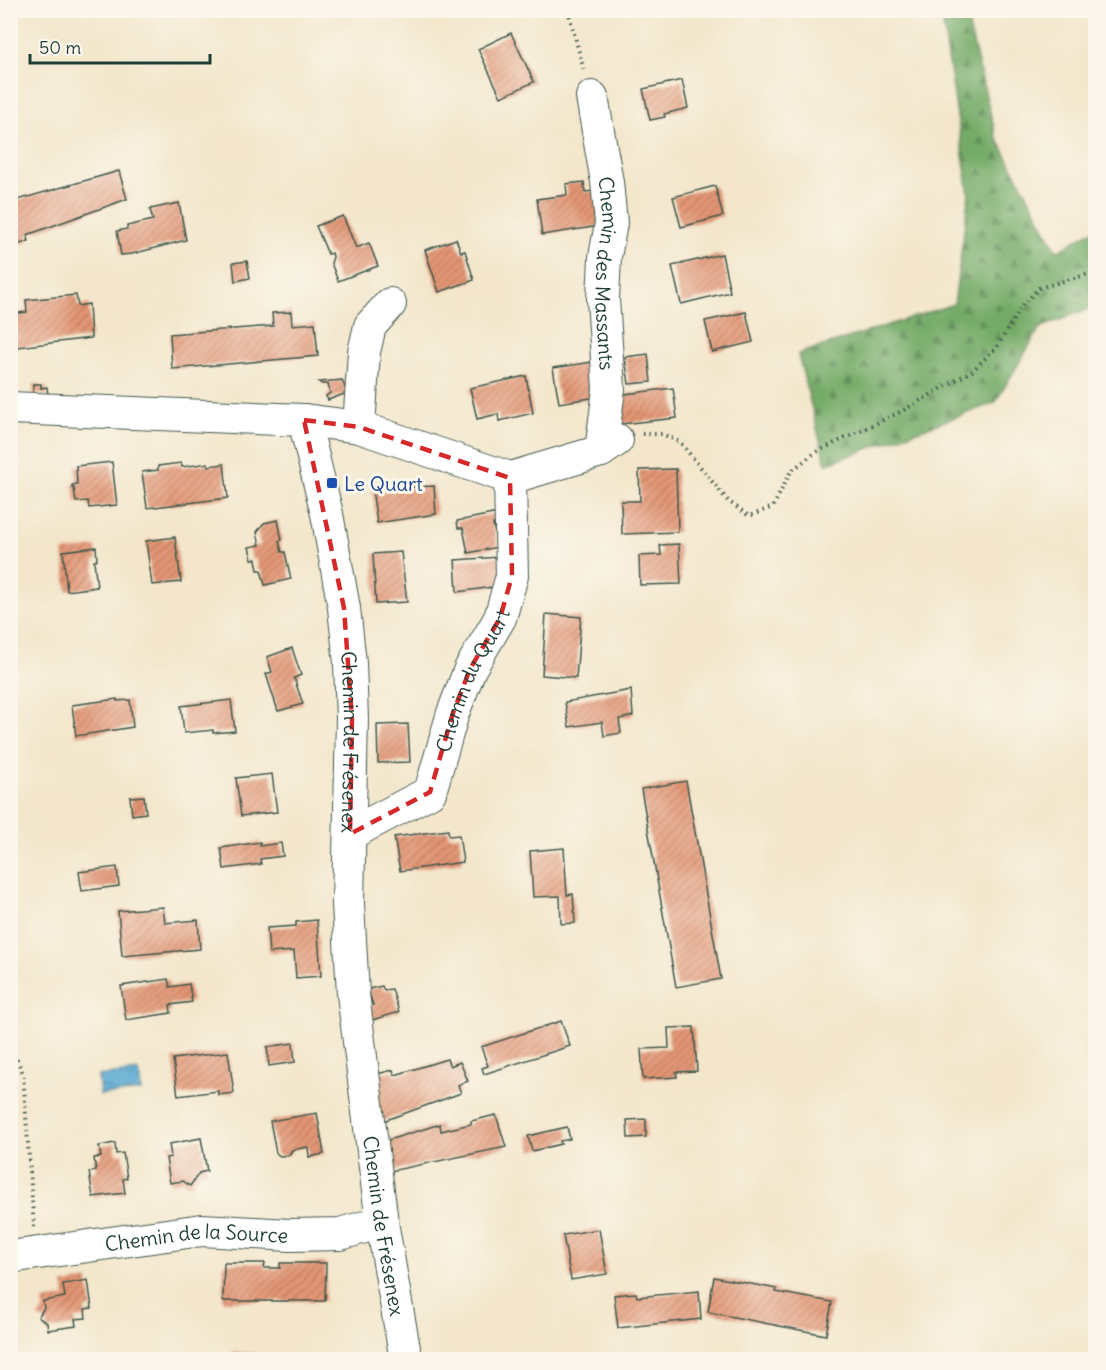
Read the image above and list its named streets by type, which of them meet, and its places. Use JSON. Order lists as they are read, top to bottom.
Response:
{
  "streets": {
    "street": [
      "Chemin des Massants",
      "Chemin du Quart",
      "Chemin de Frésenex",
      "Chemin de la Source"
    ]
  },
  "crossings": [
    ["Chemin du Quart", "Chemin de Frésenex"],
    ["Chemin de Frésenex", "Chemin de la Source"]
  ],
  "places": {
    "transit": ["Le Quart"]
  },
  "scale_bar": "50 m"
}
